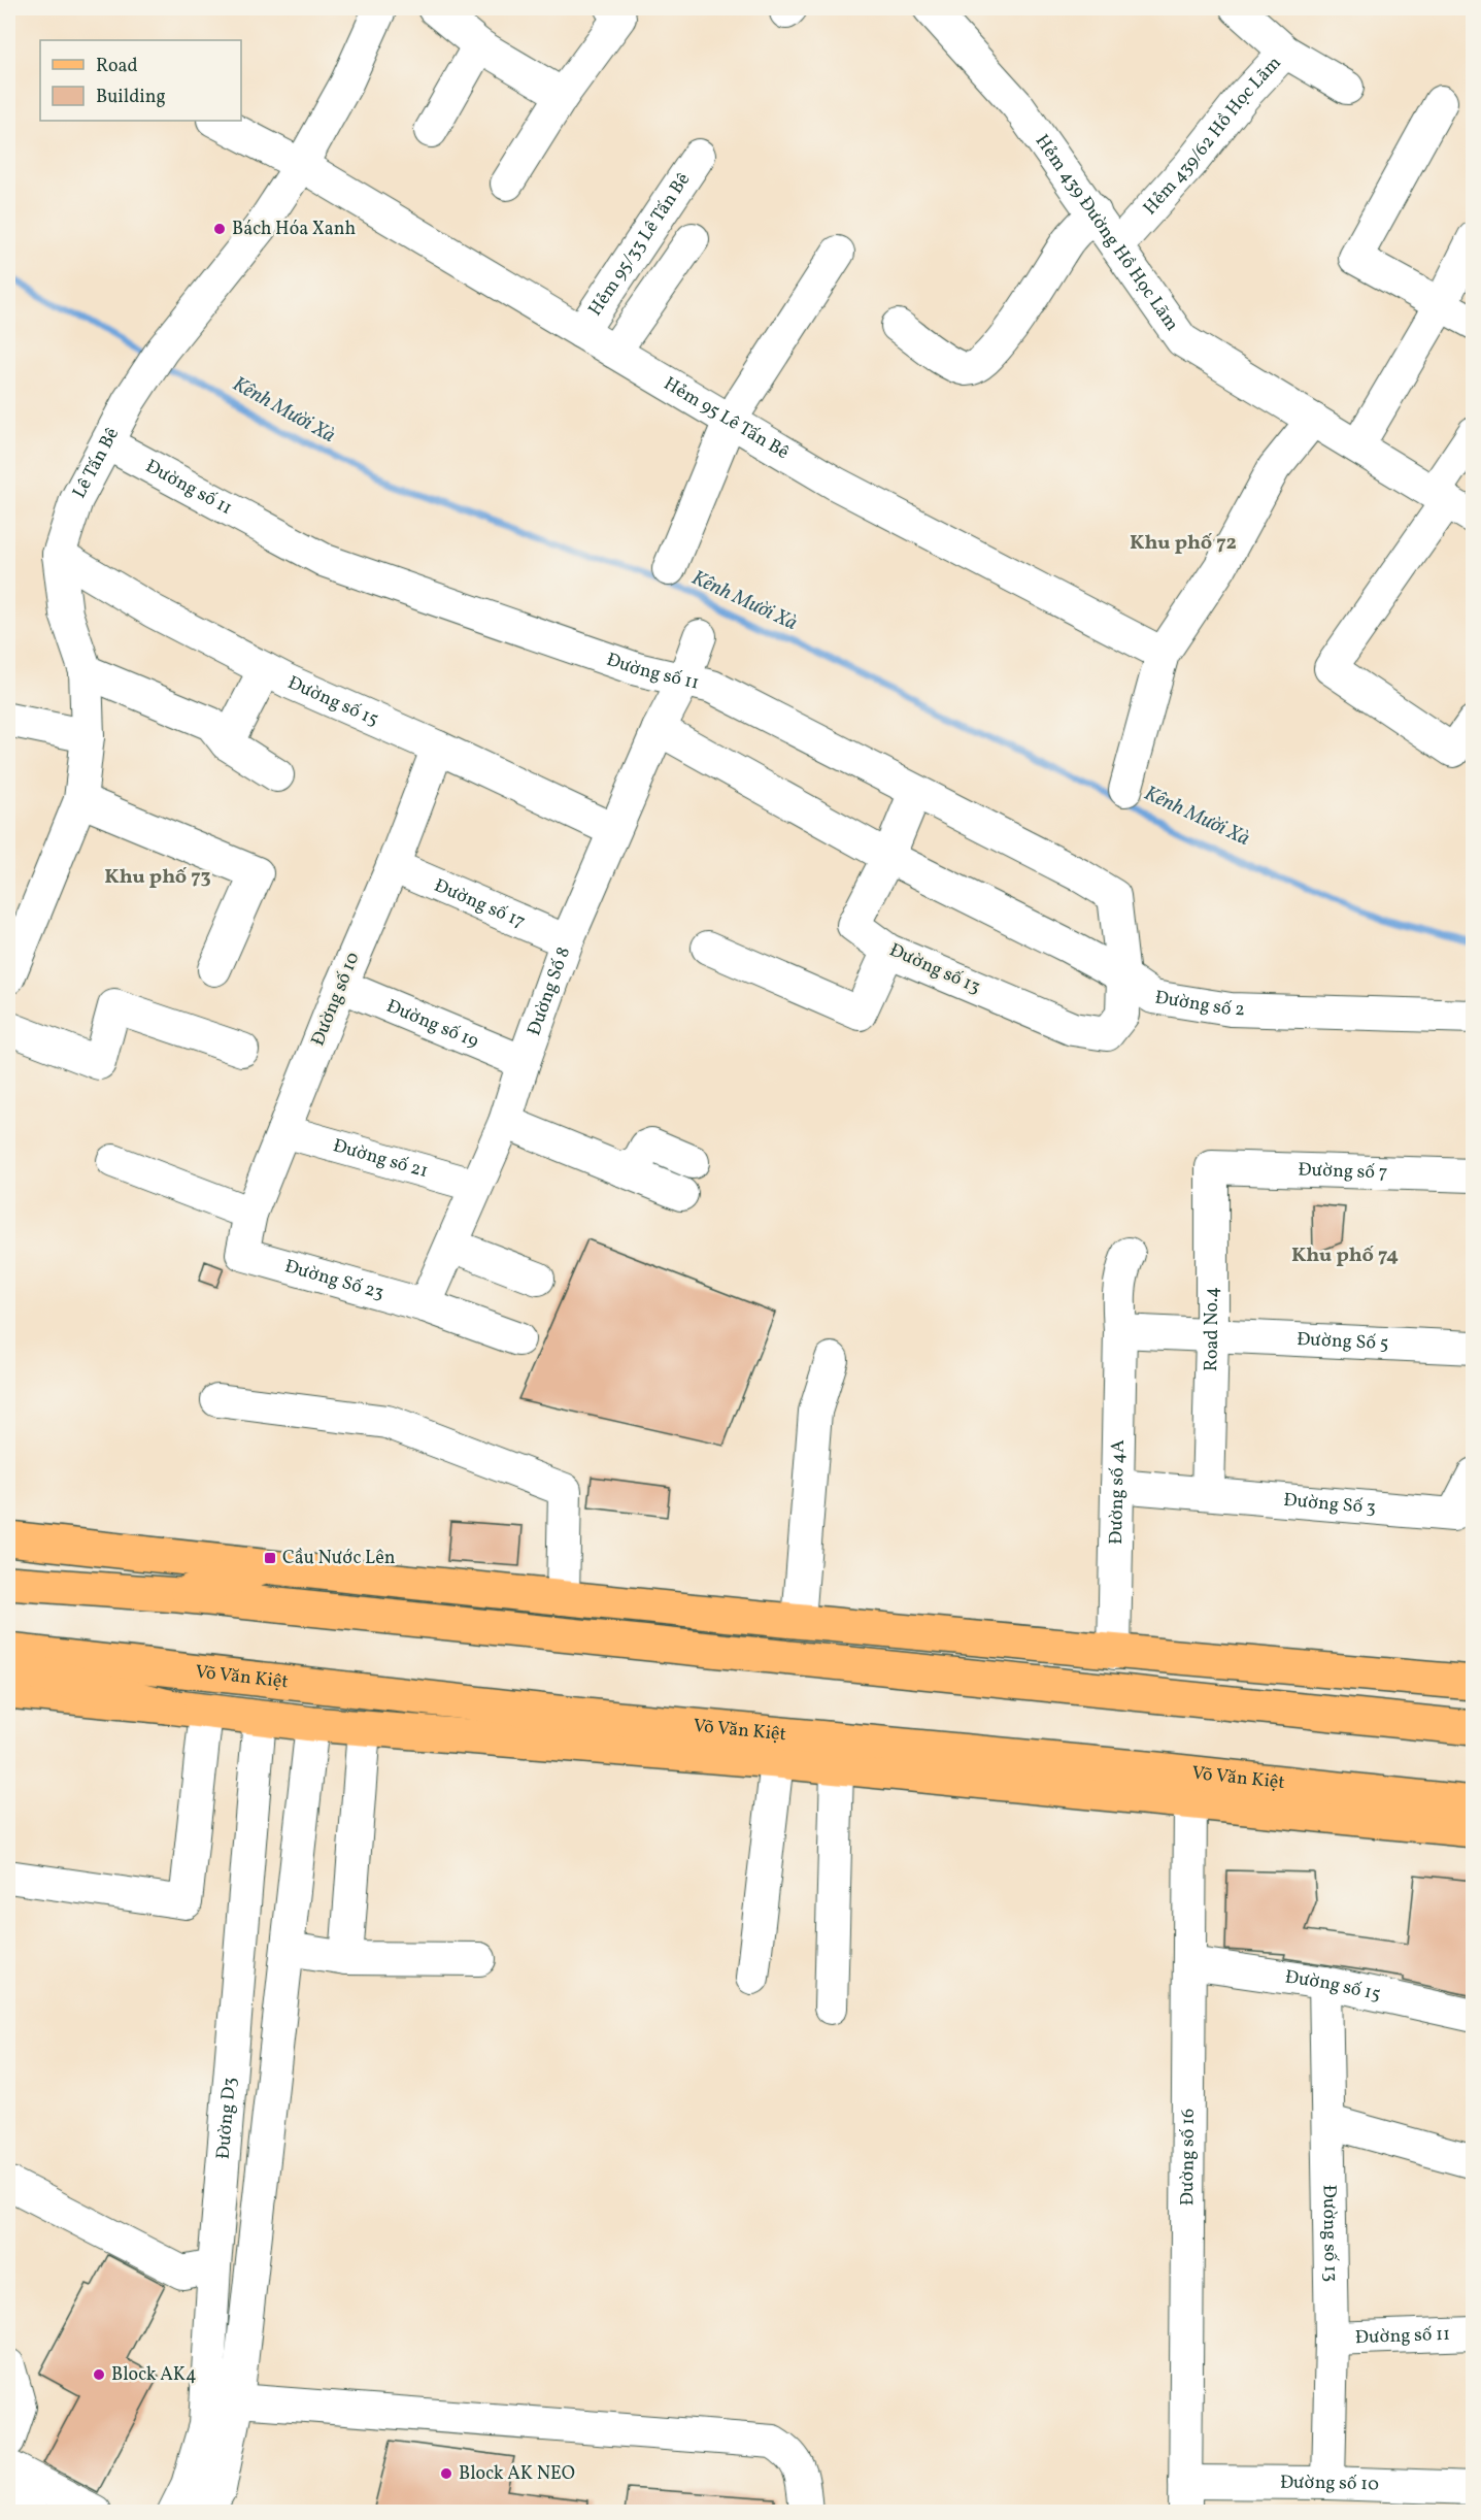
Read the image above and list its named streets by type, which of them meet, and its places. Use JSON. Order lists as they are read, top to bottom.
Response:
{
  "streets": {
    "main road": ["Võ Văn Kiệt"],
    "street": [
      "Hẻm 439/62 Hồ Học Lãm",
      "Hẻm 439 Đường Hồ Học Lãm",
      "Hẻm 95/33 Lê Tấn Bê",
      "Hẻm 95 Lê Tấn Bê",
      "Lê Tấn Bê",
      "Đường số 11",
      "Đường số 15",
      "Đường số 17",
      "Đường số 13",
      "Đường Số 8",
      "Đường số 10",
      "Đường số 2",
      "Đường số 19",
      "Đường số 21",
      "Đường số 7",
      "Đường Số 23",
      "Road No.4",
      "Đường Số 5",
      "Đường số 4A",
      "Đường Số 3",
      "Đường D3",
      "Đường số 16"
    ]
  },
  "crossings": [
    ["Hẻm 439/62 Hồ Học Lãm", "Hẻm 439 Đường Hồ Học Lãm"],
    ["Hẻm 95/33 Lê Tấn Bê", "Hẻm 95 Lê Tấn Bê"],
    ["Hẻm 95 Lê Tấn Bê", "Lê Tấn Bê"],
    ["Lê Tấn Bê", "Đường số 11"],
    ["Lê Tấn Bê", "Đường số 15"],
    ["Đường số 11", "Đường số 13"],
    ["Đường số 11", "Đường Số 8"],
    ["Đường số 11", "Đường số 2"],
    ["Đường số 15", "Đường số 13"],
    ["Đường số 15", "Đường Số 8"],
    ["Đường số 15", "Đường số 10"],
    ["Đường số 15", "Đường số 16"],
    ["Đường số 17", "Đường Số 8"],
    ["Đường số 17", "Đường số 10"],
    ["Đường số 13", "Đường số 10"],
    ["Đường số 13", "Đường số 2"],
    ["Đường Số 8", "Đường số 19"],
    ["Đường Số 8", "Đường số 21"],
    ["Đường Số 8", "Đường Số 23"],
    ["Đường số 10", "Đường số 19"],
    ["Đường số 10", "Đường số 21"],
    ["Đường số 10", "Đường Số 23"],
    ["Đường số 10", "Đường số 16"],
    ["Đường số 7", "Road No.4"],
    ["Road No.4", "Đường Số 5"],
    ["Road No.4", "Đường Số 3"],
    ["Đường Số 5", "Đường số 4A"],
    ["Đường số 4A", "Đường Số 3"],
    ["Võ Văn Kiệt", "Đường D3"],
    ["Võ Văn Kiệt", "Đường số 16"]
  ],
  "districts": ["Khu phố 72", "Khu phố 73", "Khu phố 74"],
  "water": ["Kênh Mười Xà"],
  "places": {
    "other": ["Bách Hóa Xanh", "Block AK4", "Block AK NEO"],
    "transit": ["Cầu Nước Lên"]
  },
  "legend": ["Road", "Building"]
}
